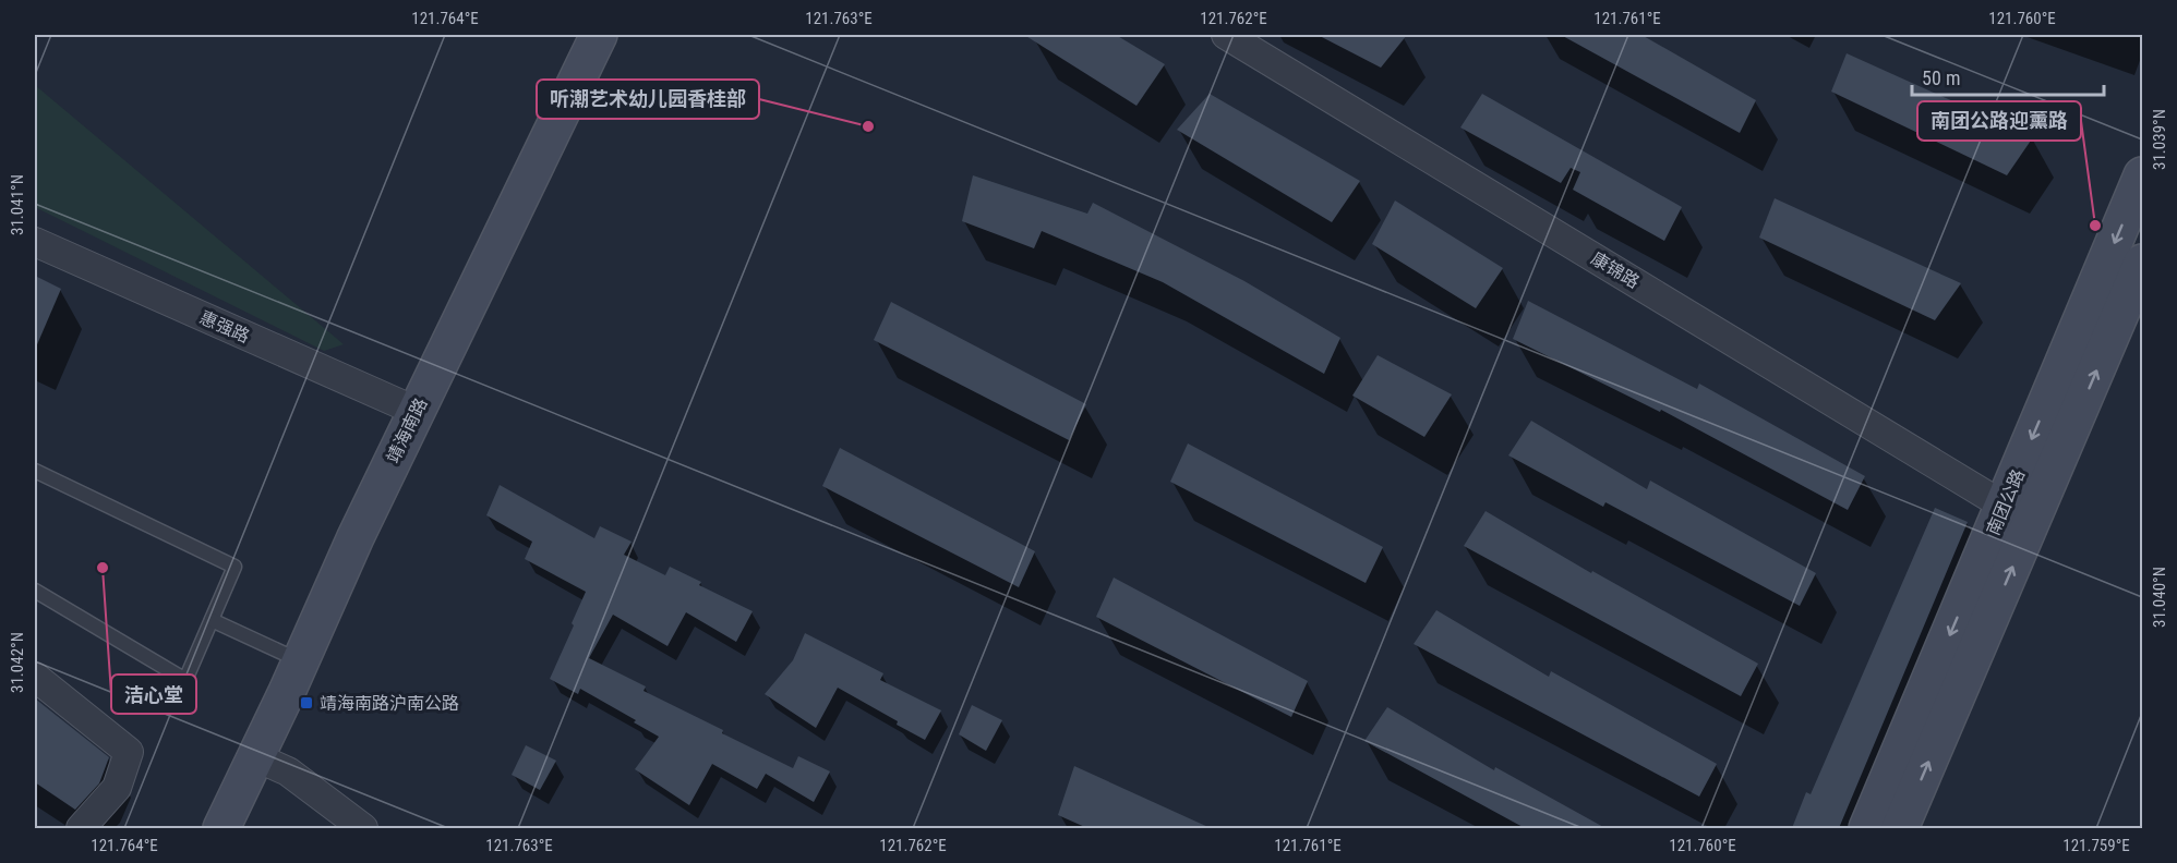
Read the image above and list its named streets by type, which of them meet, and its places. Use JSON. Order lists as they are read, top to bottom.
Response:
{
  "streets": {
    "main road": ["靖海南路", "南团公路"],
    "street": ["康锦路", "惠强路"]
  },
  "crossings": [
    ["康锦路", "南团公路"],
    ["惠强路", "靖海南路"]
  ],
  "places": {
    "other": ["听潮艺术幼儿园香桂部", "南团公路迎薰路", "洁心堂"],
    "transit": ["靖海南路沪南公路"]
  },
  "scale_bar": "50 m",
  "coordinates": [
    "121.764°E",
    "121.763°E",
    "121.762°E",
    "121.761°E",
    "121.760°E",
    "31.039°N",
    "31.041°N",
    "31.040°N",
    "31.042°N",
    "121.759°E"
  ]
}
